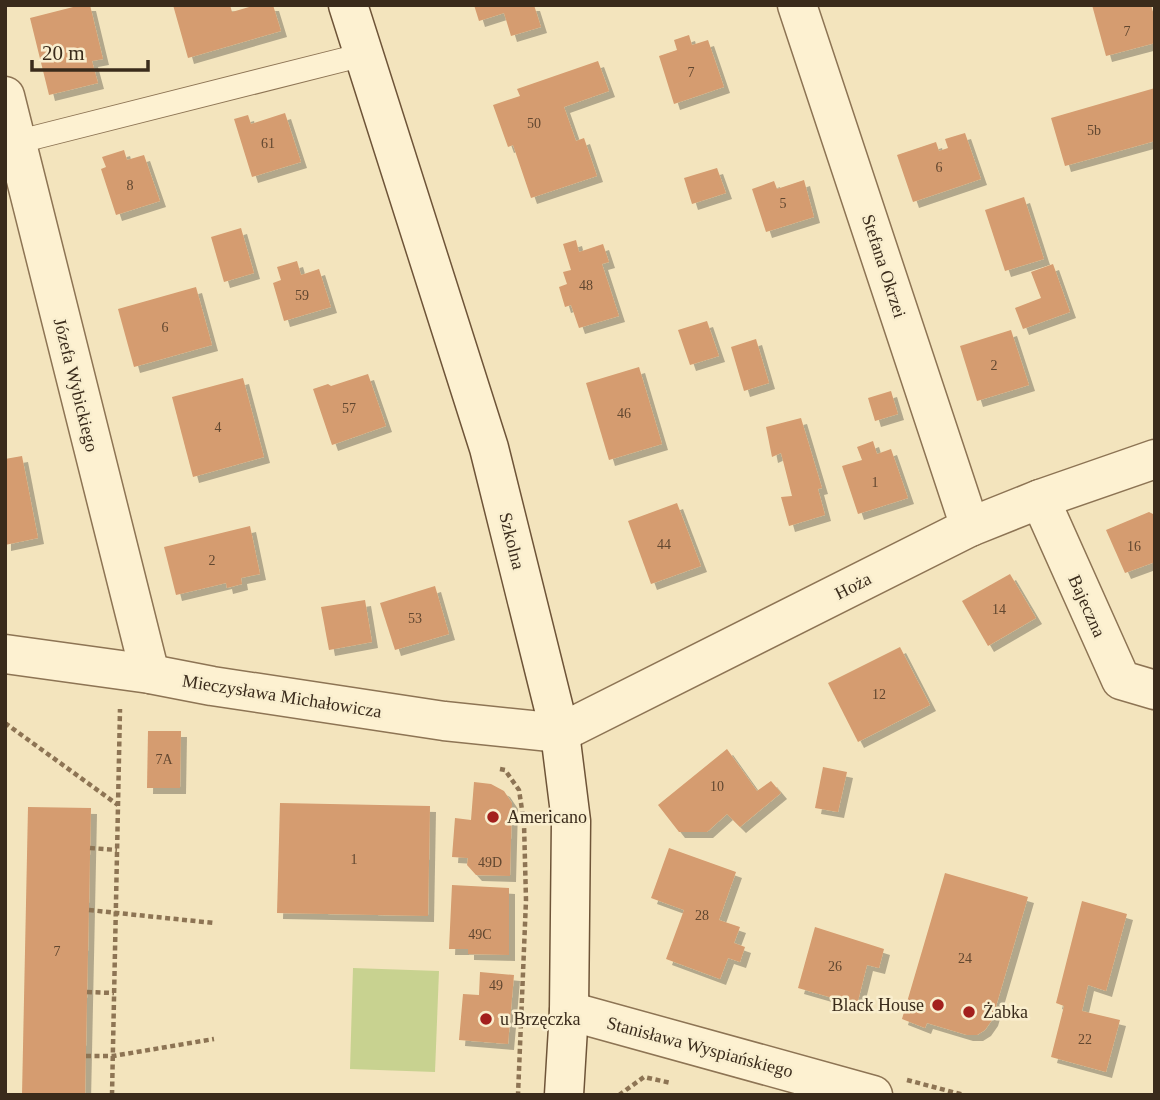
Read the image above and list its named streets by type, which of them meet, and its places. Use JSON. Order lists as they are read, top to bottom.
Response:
{
  "streets": {
    "street": [
      "Stefana Okrzei",
      "Józefa Wybickiego",
      "Szkolna",
      "Hoża",
      "Bajeczna",
      "Mieczysława Michałowicza",
      "Stanisława Wyspiańskiego"
    ]
  },
  "crossings": [
    ["Stefana Okrzei", "Hoża"],
    ["Józefa Wybickiego", "Mieczysława Michałowicza"],
    ["Szkolna", "Hoża"],
    ["Szkolna", "Mieczysława Michałowicza"],
    ["Szkolna", "Stanisława Wyspiańskiego"],
    ["Hoża", "Bajeczna"],
    ["Hoża", "Mieczysława Michałowicza"]
  ],
  "places": [
    "Americano",
    "Black House",
    "Żabka",
    "u Brzęczka"
  ],
  "house_numbers": [
    "7",
    "7",
    "50",
    "5b",
    "61",
    "6",
    "8",
    "5",
    "48",
    "59",
    "6",
    "2",
    "57",
    "46",
    "4",
    "1",
    "44",
    "16",
    "2",
    "14",
    "53",
    "12",
    "7A",
    "10",
    "1",
    "49D",
    "28",
    "49C",
    "7",
    "24",
    "26",
    "49",
    "22"
  ],
  "scale_bar": "20 m"
}
